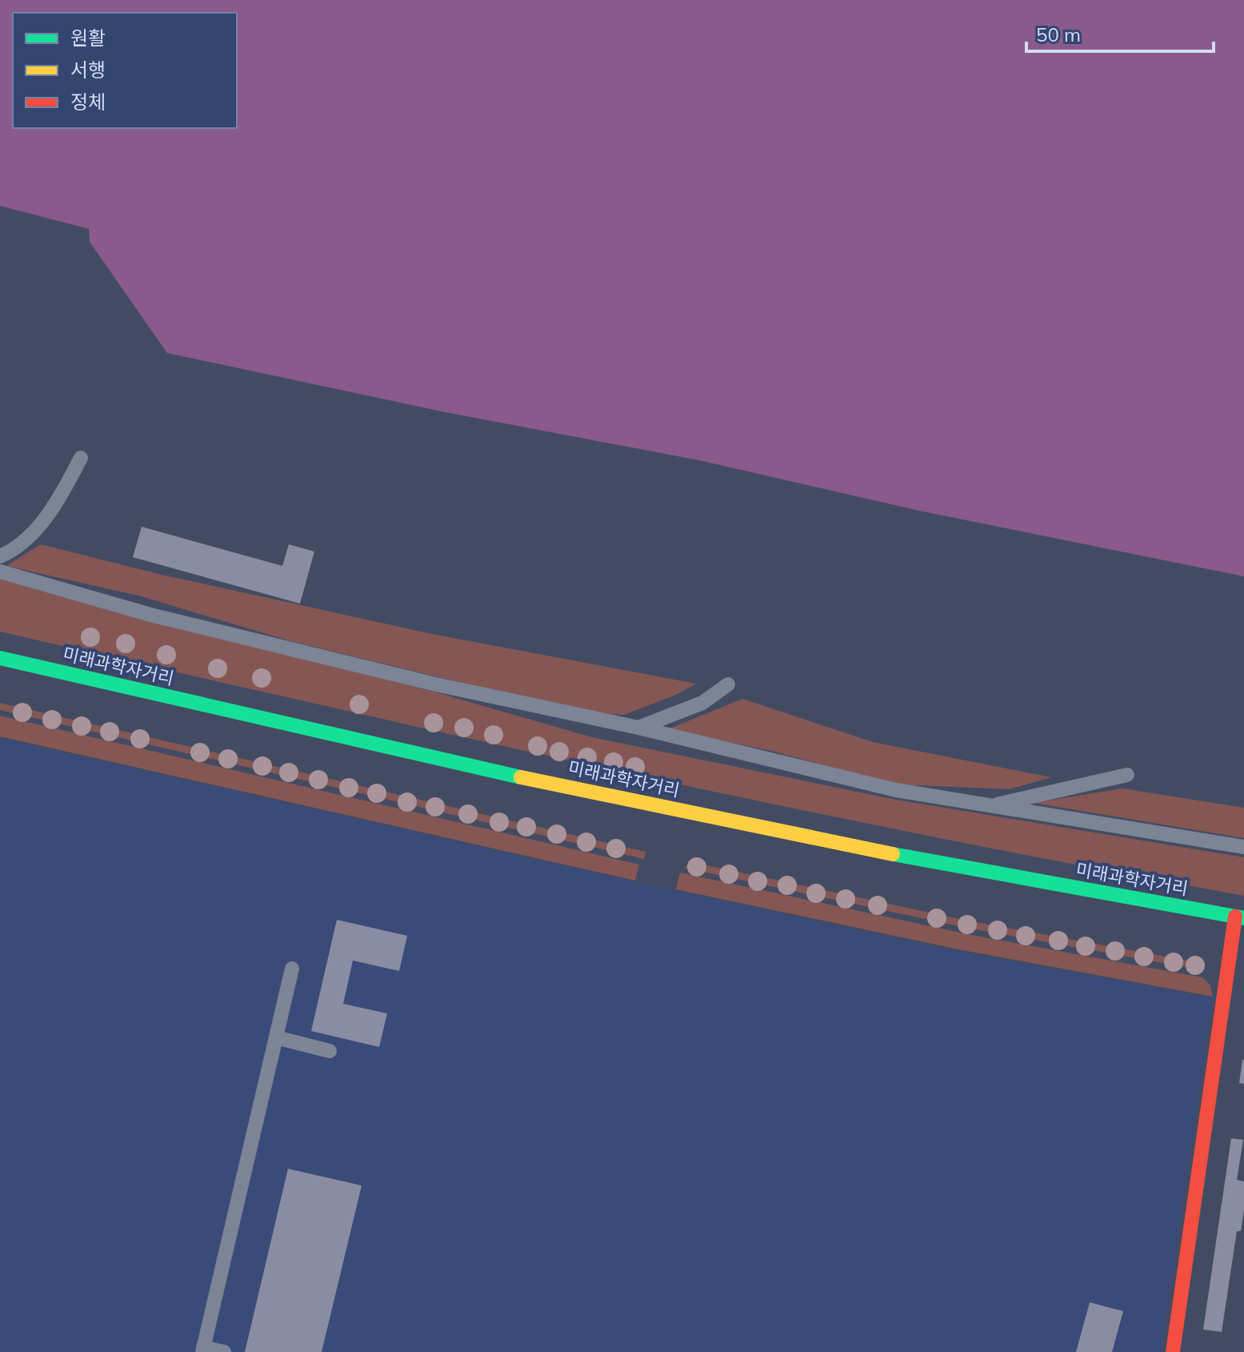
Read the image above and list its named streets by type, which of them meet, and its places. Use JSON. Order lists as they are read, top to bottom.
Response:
{
  "streets": {
    "main road": ["미래과학자거리"]
  },
  "legend": ["원활", "서행", "정체"],
  "scale_bar": "50 m"
}
